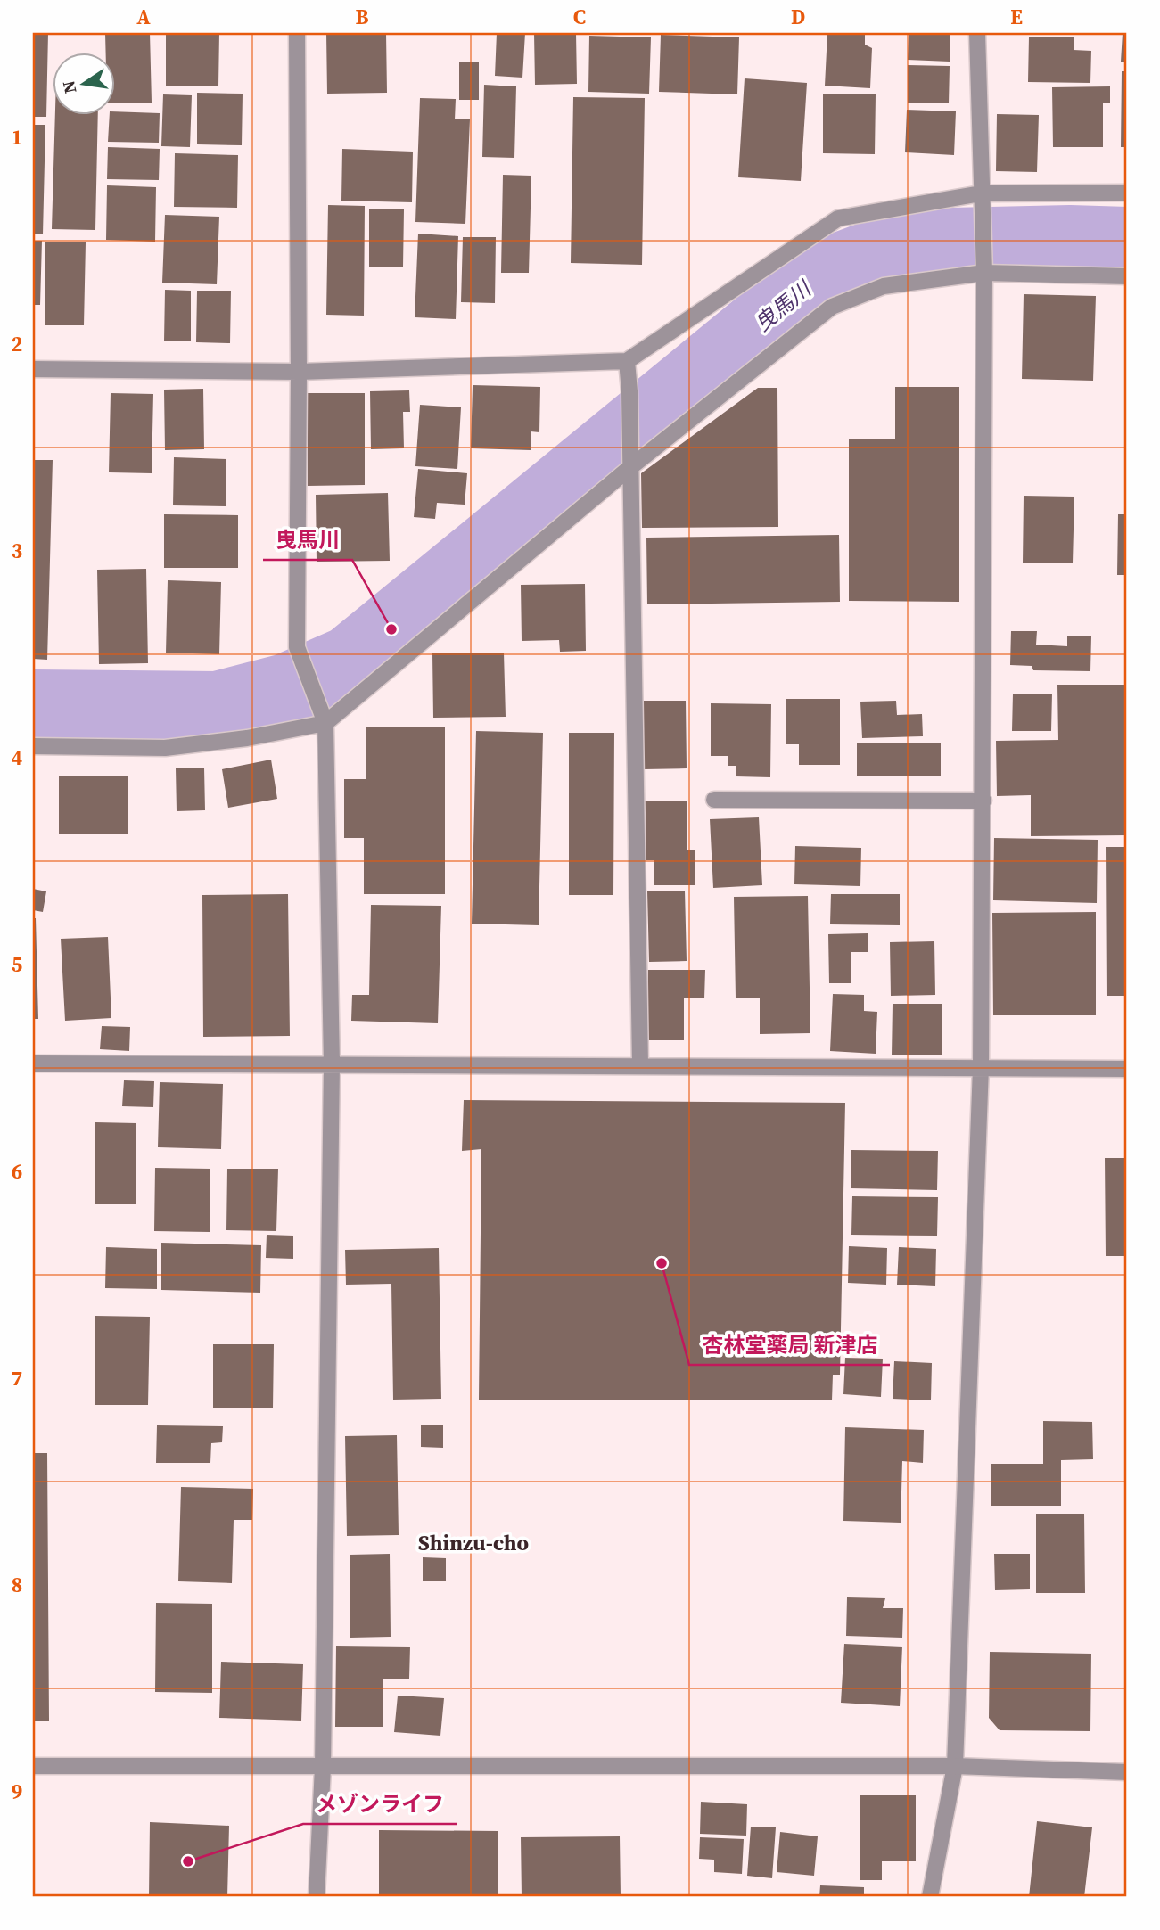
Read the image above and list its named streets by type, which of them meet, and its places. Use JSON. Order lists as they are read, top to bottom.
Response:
{
  "districts": ["Shinzu-cho"],
  "water": ["曳馬川"],
  "places": ["曳馬川", "杏林堂薬局 新津店", "メゾンライフ"],
  "north": "left",
  "grid": {
    "columns": [
      "A",
      "B",
      "C",
      "D",
      "E"
    ],
    "rows": [
      "1",
      "2",
      "3",
      "4",
      "5",
      "6",
      "7",
      "8",
      "9"
    ]
  }
}
